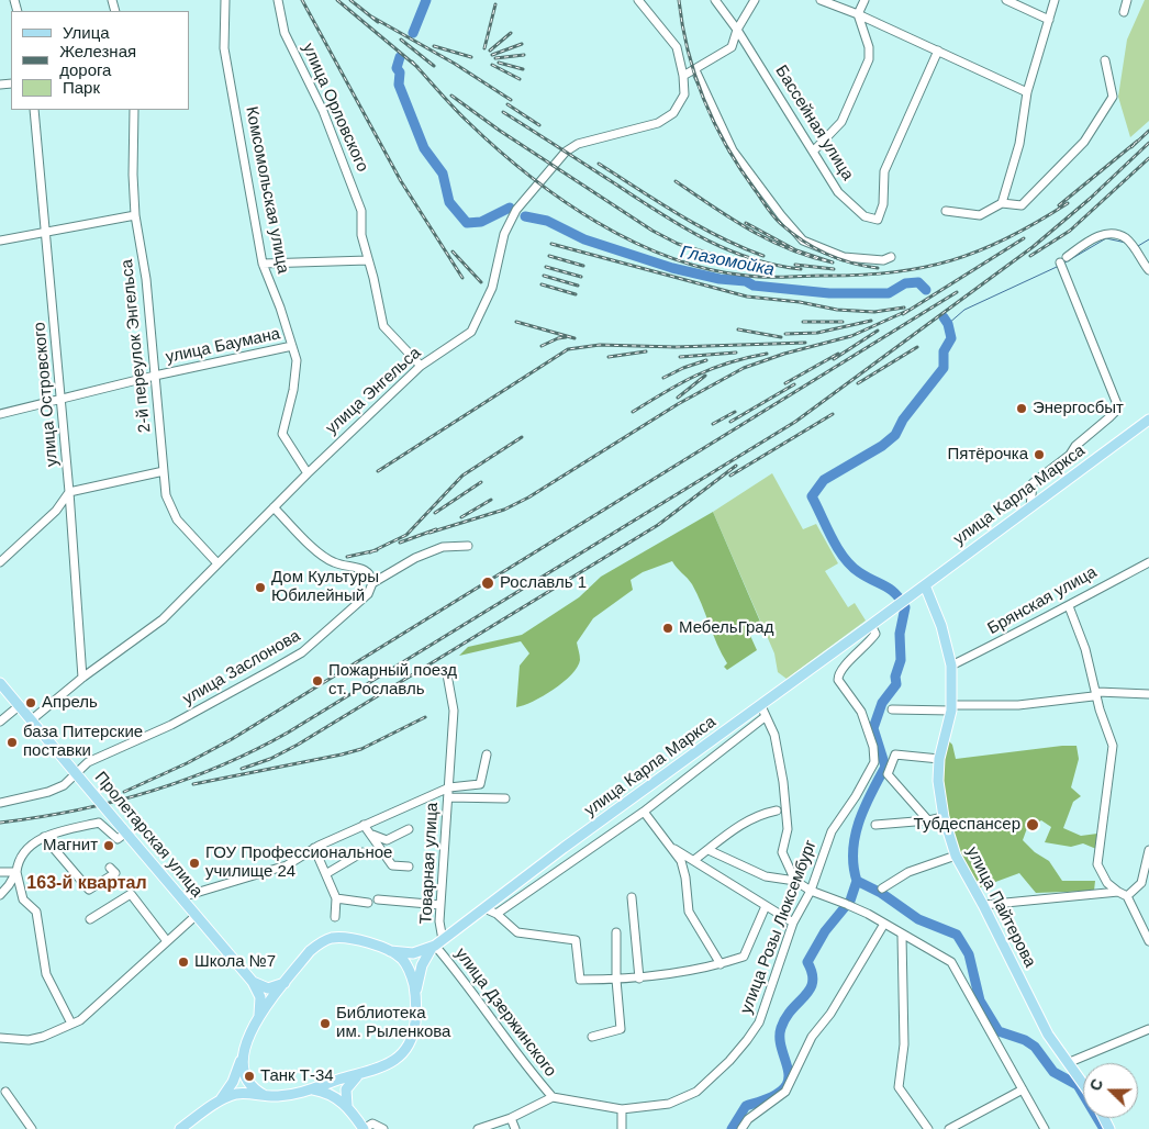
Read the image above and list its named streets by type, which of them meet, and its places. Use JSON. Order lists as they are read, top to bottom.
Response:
{
  "streets": {
    "main road": ["улица Карла Маркса", "Пролетарская улица", "улица Пайтерова"],
    "street": [
      "улица Орловского",
      "Бассейная улица",
      "Комсомольская улица",
      "2-й переулок Энгельса",
      "улица Баумана",
      "улица Энгельса",
      "улица Островского",
      "Брянская улица",
      "улица Заслонова",
      "Товарная улица",
      "улица Розы Люксембург",
      "улица Дзержинского"
    ]
  },
  "crossings": [
    ["улица Орловского", "улица Энгельса"],
    ["Комсомольская улица", "улица Баумана"],
    ["Комсомольская улица", "улица Энгельса"],
    ["2-й переулок Энгельса", "улица Баумана"],
    ["2-й переулок Энгельса", "улица Энгельса"],
    ["улица Баумана", "улица Островского"],
    ["улица Энгельса", "улица Островского"],
    ["улица Энгельса", "Пролетарская улица"],
    ["улица Карла Маркса", "Пролетарская улица"],
    ["улица Карла Маркса", "Товарная улица"],
    ["улица Карла Маркса", "улица Пайтерова"],
    ["улица Карла Маркса", "улица Розы Люксембург"],
    ["улица Карла Маркса", "улица Дзержинского"],
    ["Брянская улица", "улица Пайтерова"],
    ["улица Заслонова", "Пролетарская улица"],
    ["Пролетарская улица", "Товарная улица"],
    ["Товарная улица", "улица Дзержинского"],
    ["улица Розы Люксембург", "улица Дзержинского"]
  ],
  "districts": ["163-й квартал"],
  "water": ["Глазомойка"],
  "places": [
    "Энергосбыт",
    "Пятёрочка",
    "Рославль 1",
    "Дом Культуры Юбилейный",
    "МебельГрад",
    "Пожарный поезд ст. Рославль",
    "Апрель",
    "база Питерские поставки",
    "Тубдеспансер",
    "Магнит",
    "ГОУ Профессиональное училище 24",
    "Школа №7",
    "Библиотека им. Рыленкова",
    "Танк Т-34"
  ],
  "legend": ["Улица", "Железная дорога", "Парк"],
  "north": "left"
}
